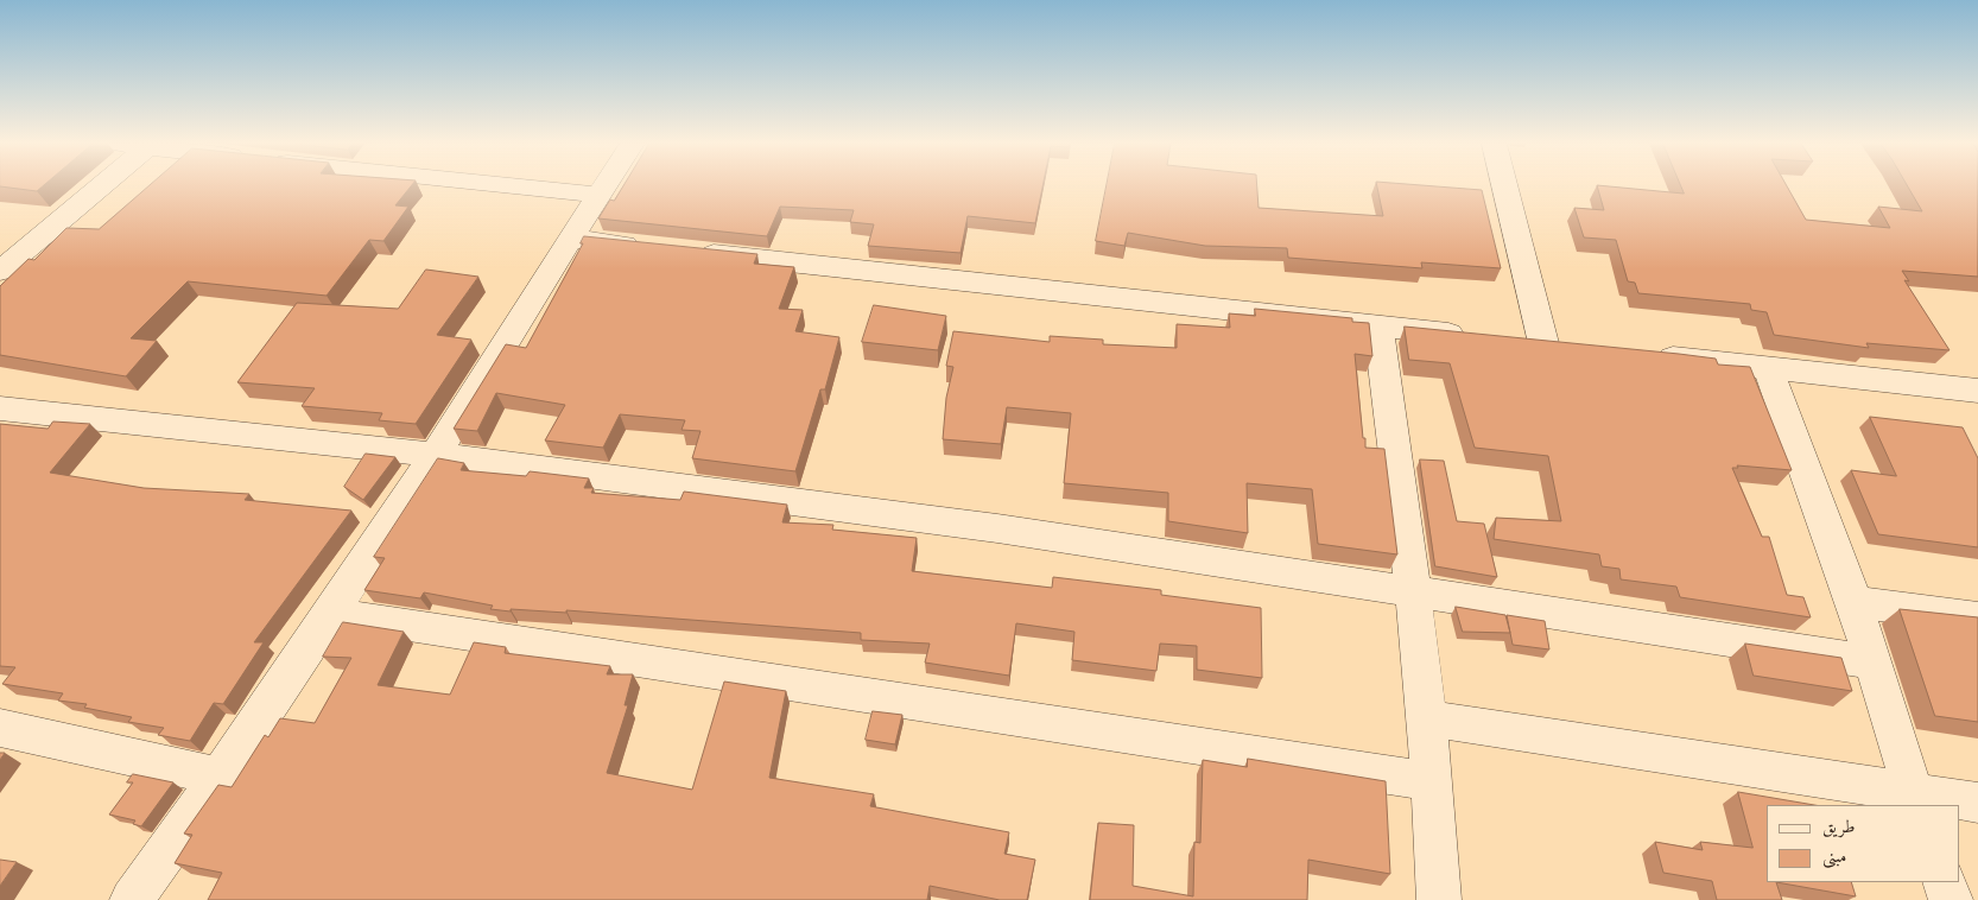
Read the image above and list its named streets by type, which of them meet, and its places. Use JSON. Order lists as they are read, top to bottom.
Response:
{
  "legend": ["طريق", "مبنى"]
}
